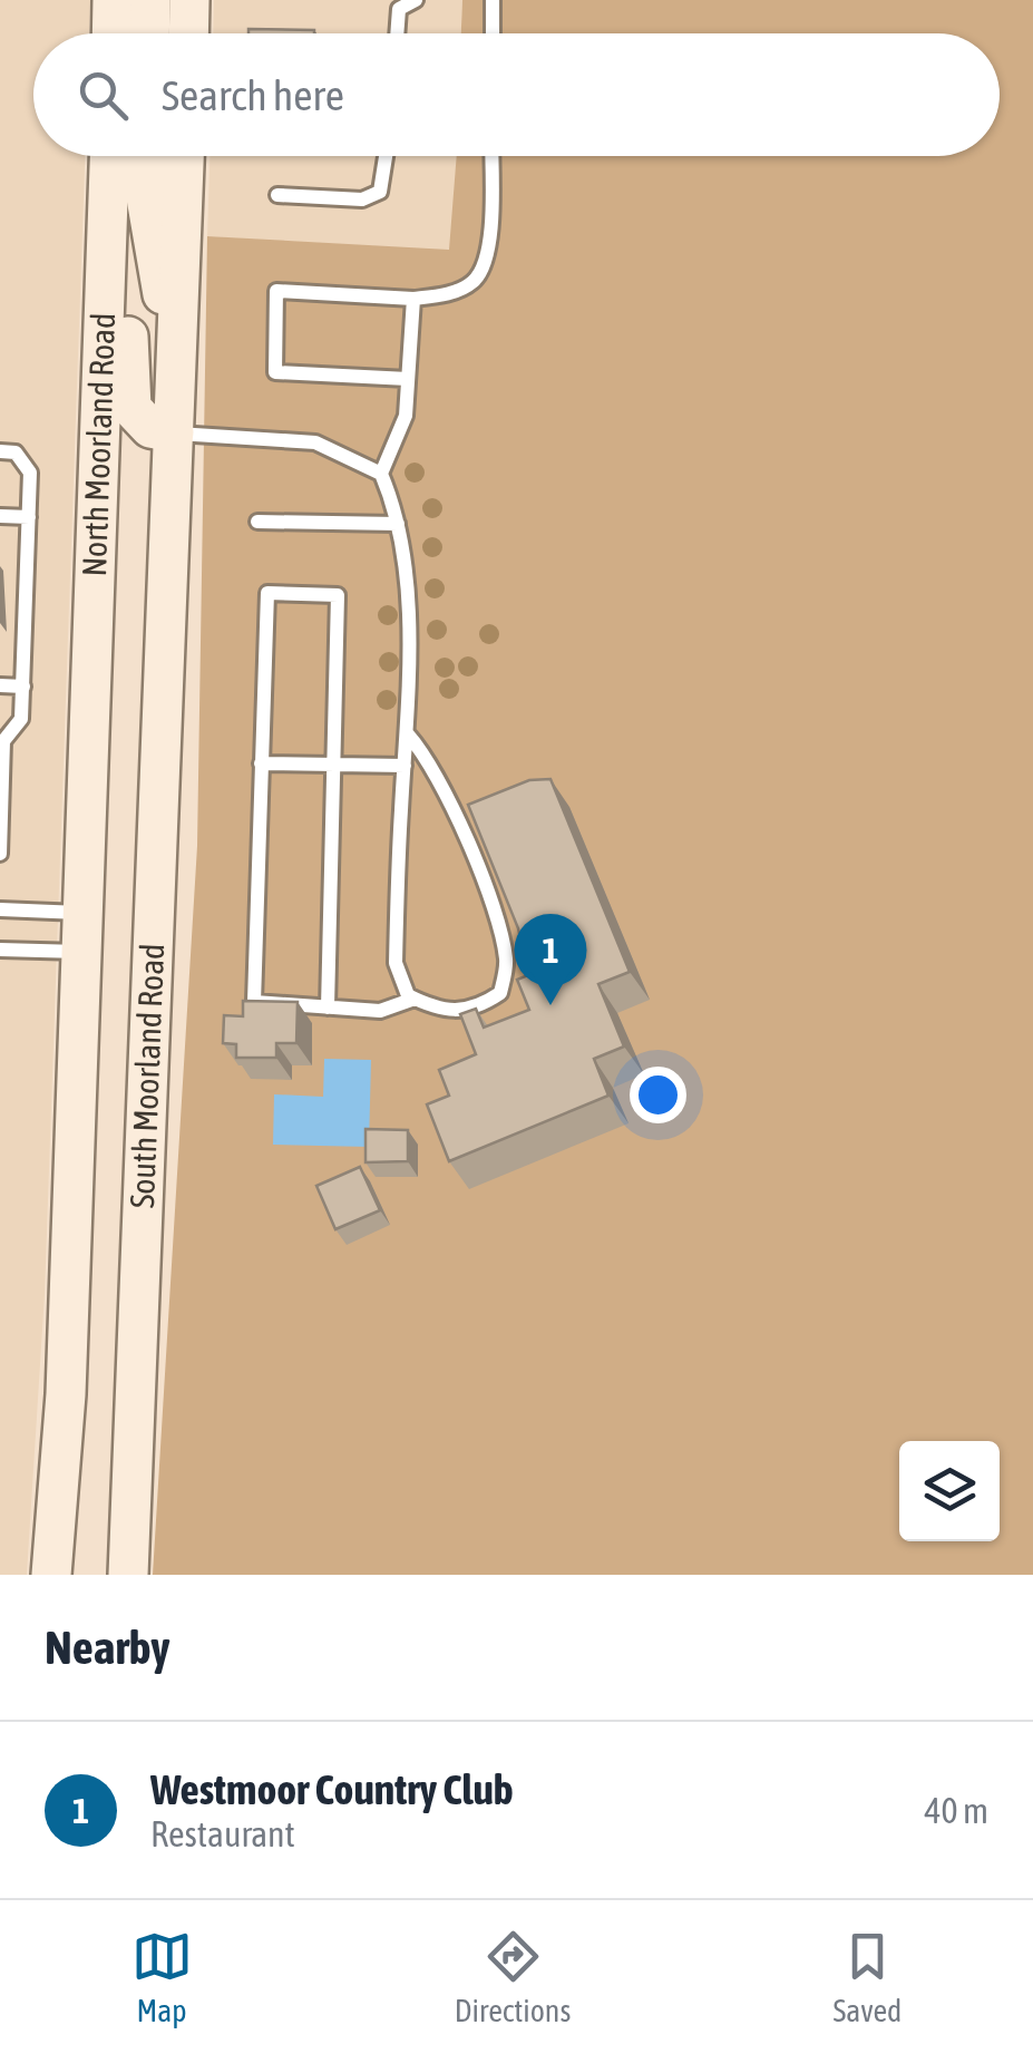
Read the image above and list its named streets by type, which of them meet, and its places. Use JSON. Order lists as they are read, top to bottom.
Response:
{
  "streets": {
    "main road": ["North Moorland Road", "South Moorland Road"]
  },
  "page": {
    "search": "Search here",
    "pins": "1",
    "heading": "Nearby",
    "list": [
      {
        "mark": "1",
        "name": "Westmoor Country Club",
        "note": "Restaurant",
        "value": "40 m"
      }
    ],
    "nav": ["Map", "Directions", "Saved"]
  }
}
